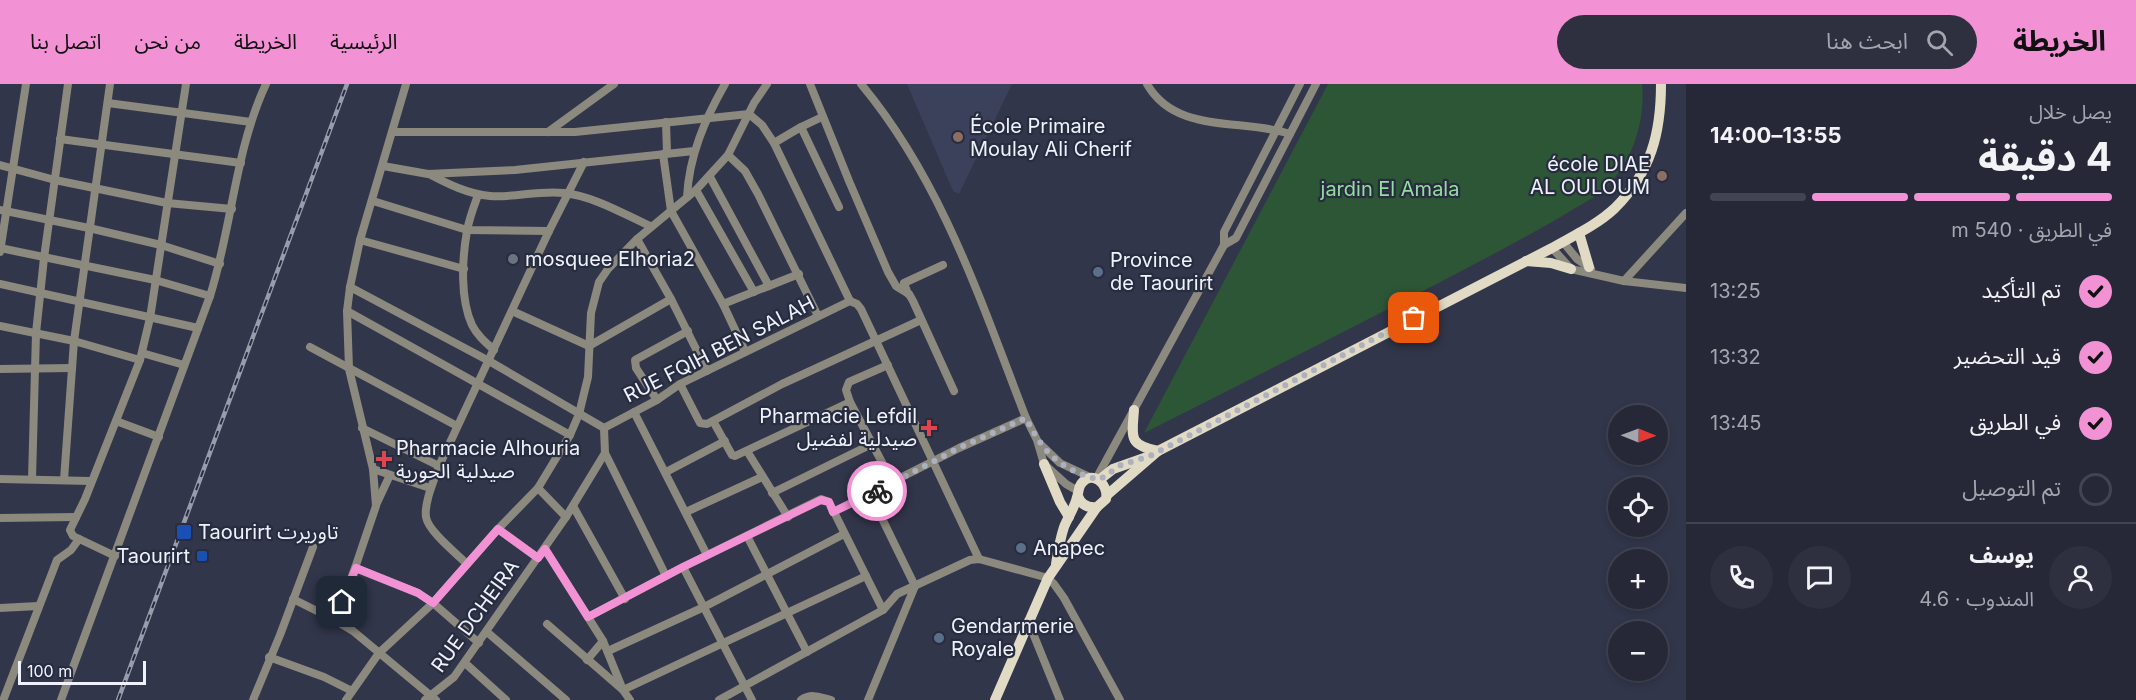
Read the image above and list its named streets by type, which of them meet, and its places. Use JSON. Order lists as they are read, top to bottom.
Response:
{
  "streets": {
    "street": ["RUE FQIH BEN SALAH", "RUE DCHEIRA"]
  },
  "parks": ["jardin El Amala"],
  "places": {
    "other": [
      "École Primaire Moulay Ali Cherif",
      "école DIAE AL OULOUM",
      "mosquee Elhoria2",
      "Province de Taourirt",
      "Anapec",
      "Gendarmerie Royale"
    ],
    "health": ["Pharmacie Lefdil صيدلية لفضيل", "Pharmacie Alhouria صيدلية الحورية"],
    "transit": ["Taourirt تاوريرت", "Taourirt"]
  },
  "scale_bar": "100 m",
  "north": "right",
  "page": {
    "header": "الخريطة",
    "search": "ابحث هنا",
    "nav": [
      "الرئيسية",
      "الخريطة",
      "من نحن",
      "اتصل بنا"
    ],
    "heading": ["4 دقيقة", "يصل خلال", "13:55–14:00"],
    "panel": ["يوسف", "المندوب · 4.6"],
    "bar": "في الطريق · 540 m",
    "list": [
      ["تم التأكيد", "13:25"],
      ["قيد التحضير", "13:32"],
      ["في الطريق", "13:45"],
      "تم التوصيل"
    ],
    "map_buttons": ["+", "−"],
    "scale": "100 m"
  }
}
